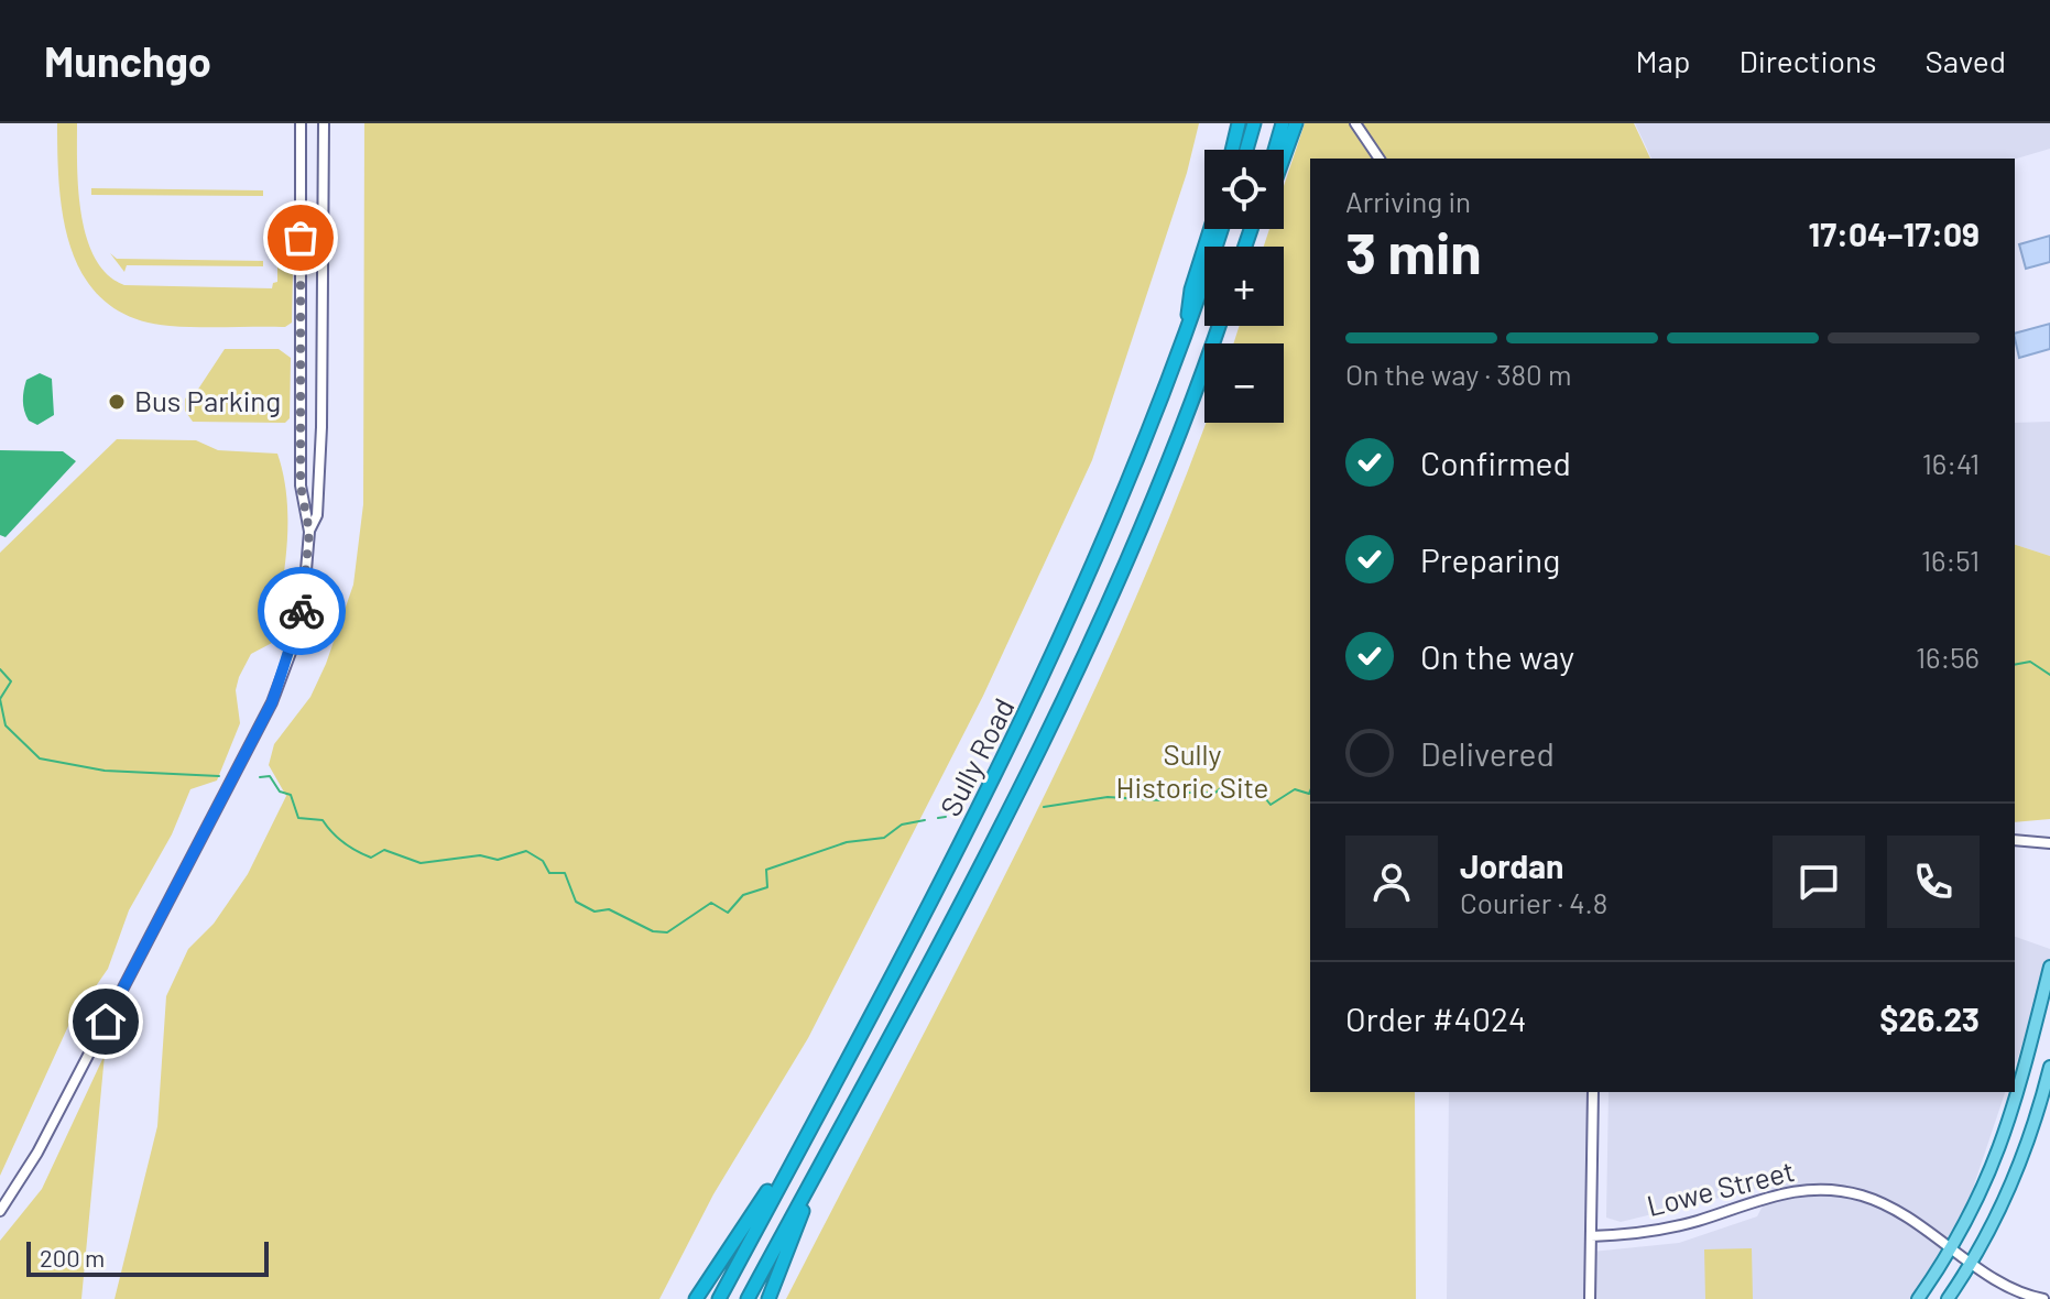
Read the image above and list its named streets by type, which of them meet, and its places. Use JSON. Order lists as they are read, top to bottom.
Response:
{
  "streets": {
    "highway": ["Sully Road"],
    "street": ["Lowe Street"]
  },
  "parks": ["Sully Historic Site"],
  "places": ["Bus Parking"],
  "scale_bar": "200 m",
  "page": {
    "header": "Munchgo",
    "nav": ["Map", "Directions", "Saved"],
    "map_buttons": ["+", "−"],
    "heading": ["3 min", "Arriving in", "17:04–17:09"],
    "panel": [
      "Jordan",
      "Courier · 4.8",
      "Order #4024",
      "$26.23"
    ],
    "bar": "On the way · 380 m",
    "list": [
      ["Confirmed", "16:41"],
      ["Preparing", "16:51"],
      ["On the way", "16:56"],
      "Delivered"
    ],
    "scale": "200 m"
  }
}
